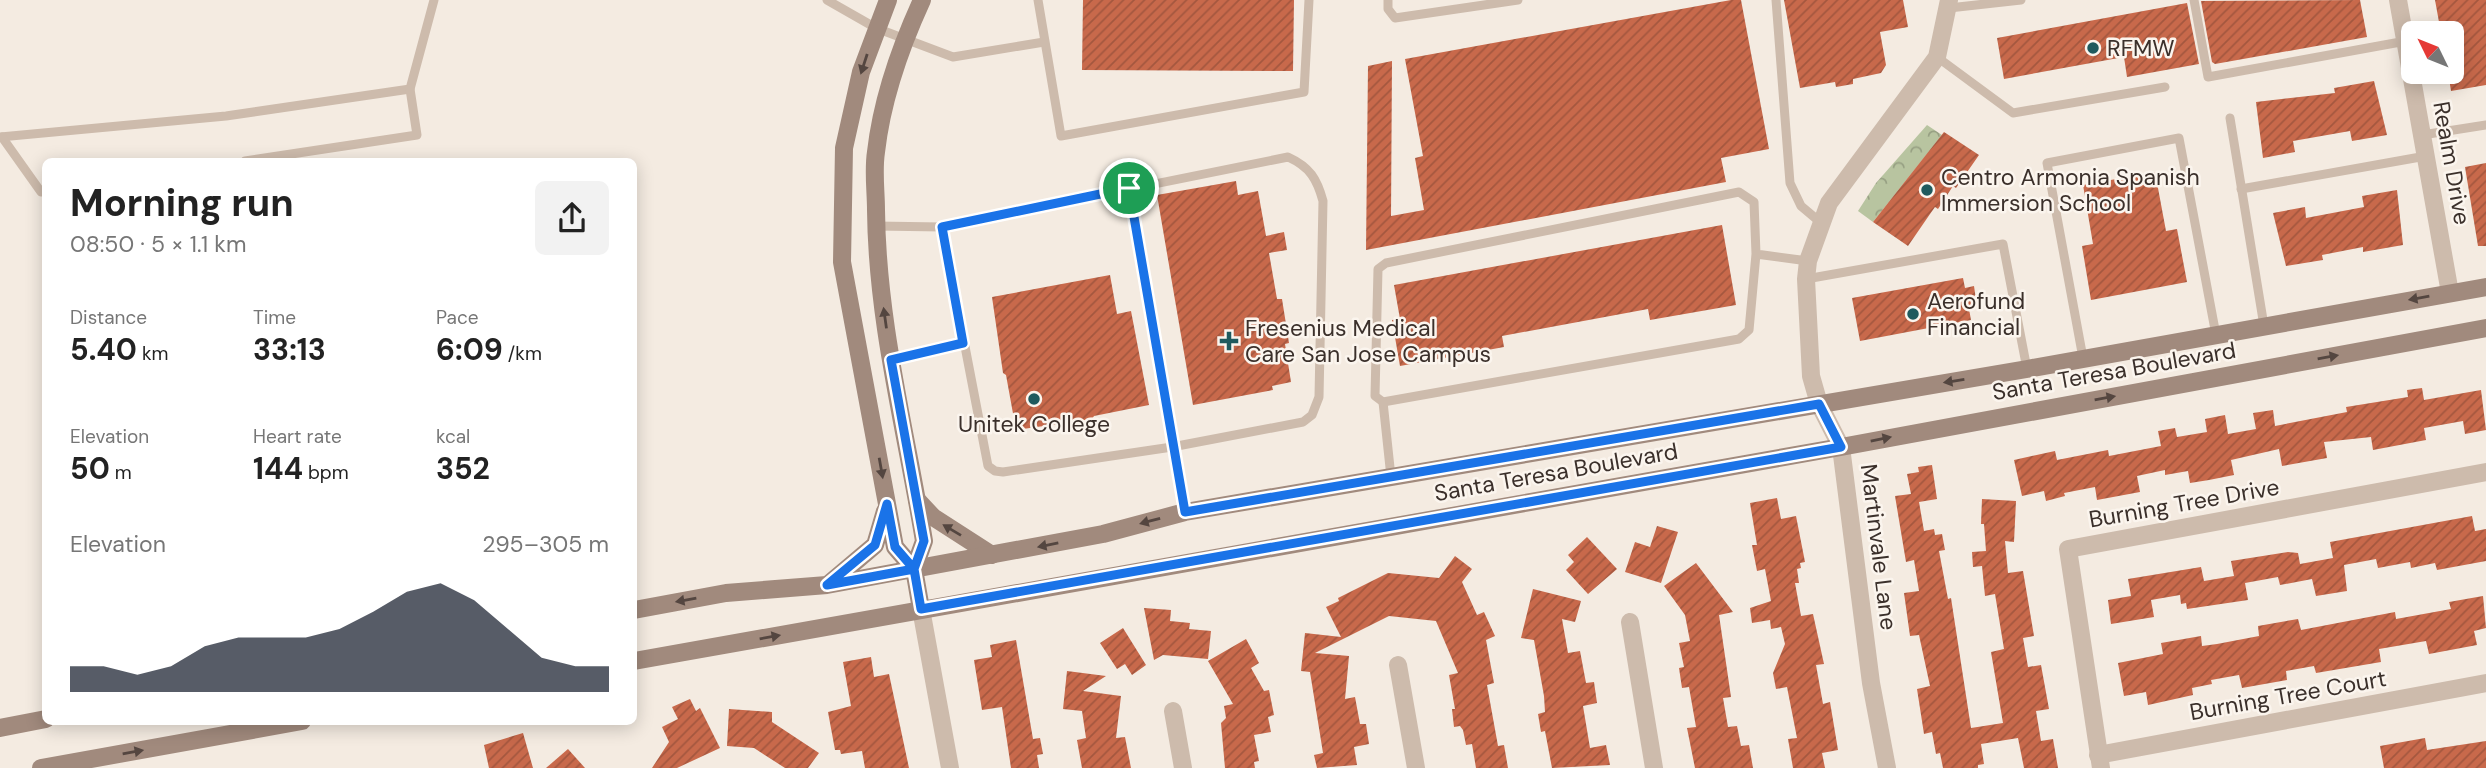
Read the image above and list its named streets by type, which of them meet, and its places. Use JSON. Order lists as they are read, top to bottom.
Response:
{
  "streets": {
    "main road": ["Santa Teresa Boulevard"],
    "street": [
      "Realm Drive",
      "Burning Tree Drive",
      "Martinvale Lane",
      "Burning Tree Court"
    ]
  },
  "crossings": [
    ["Realm Drive", "Santa Teresa Boulevard"],
    ["Santa Teresa Boulevard", "Martinvale Lane"],
    ["Burning Tree Drive", "Burning Tree Court"]
  ],
  "places": {
    "other": [
      "RFMW",
      "Centro Armonia Spanish Immersion School",
      "Aerofund Financial",
      "Unitek College"
    ],
    "health": ["Fresenius Medical Care San Jose Campus"]
  },
  "north": "top left",
  "page": {
    "heading": ["Morning run", "08:50 · 5 × 1.1 km"],
    "stats": [
      ["Distance", "5.40 km"],
      ["Time", "33:13"],
      ["Pace", "6:09 /km"],
      ["Elevation", "50 m"],
      ["Heart rate", "144 bpm"],
      ["kcal", "352"]
    ],
    "chart": ["Elevation", "295–305 m"]
  }
}
